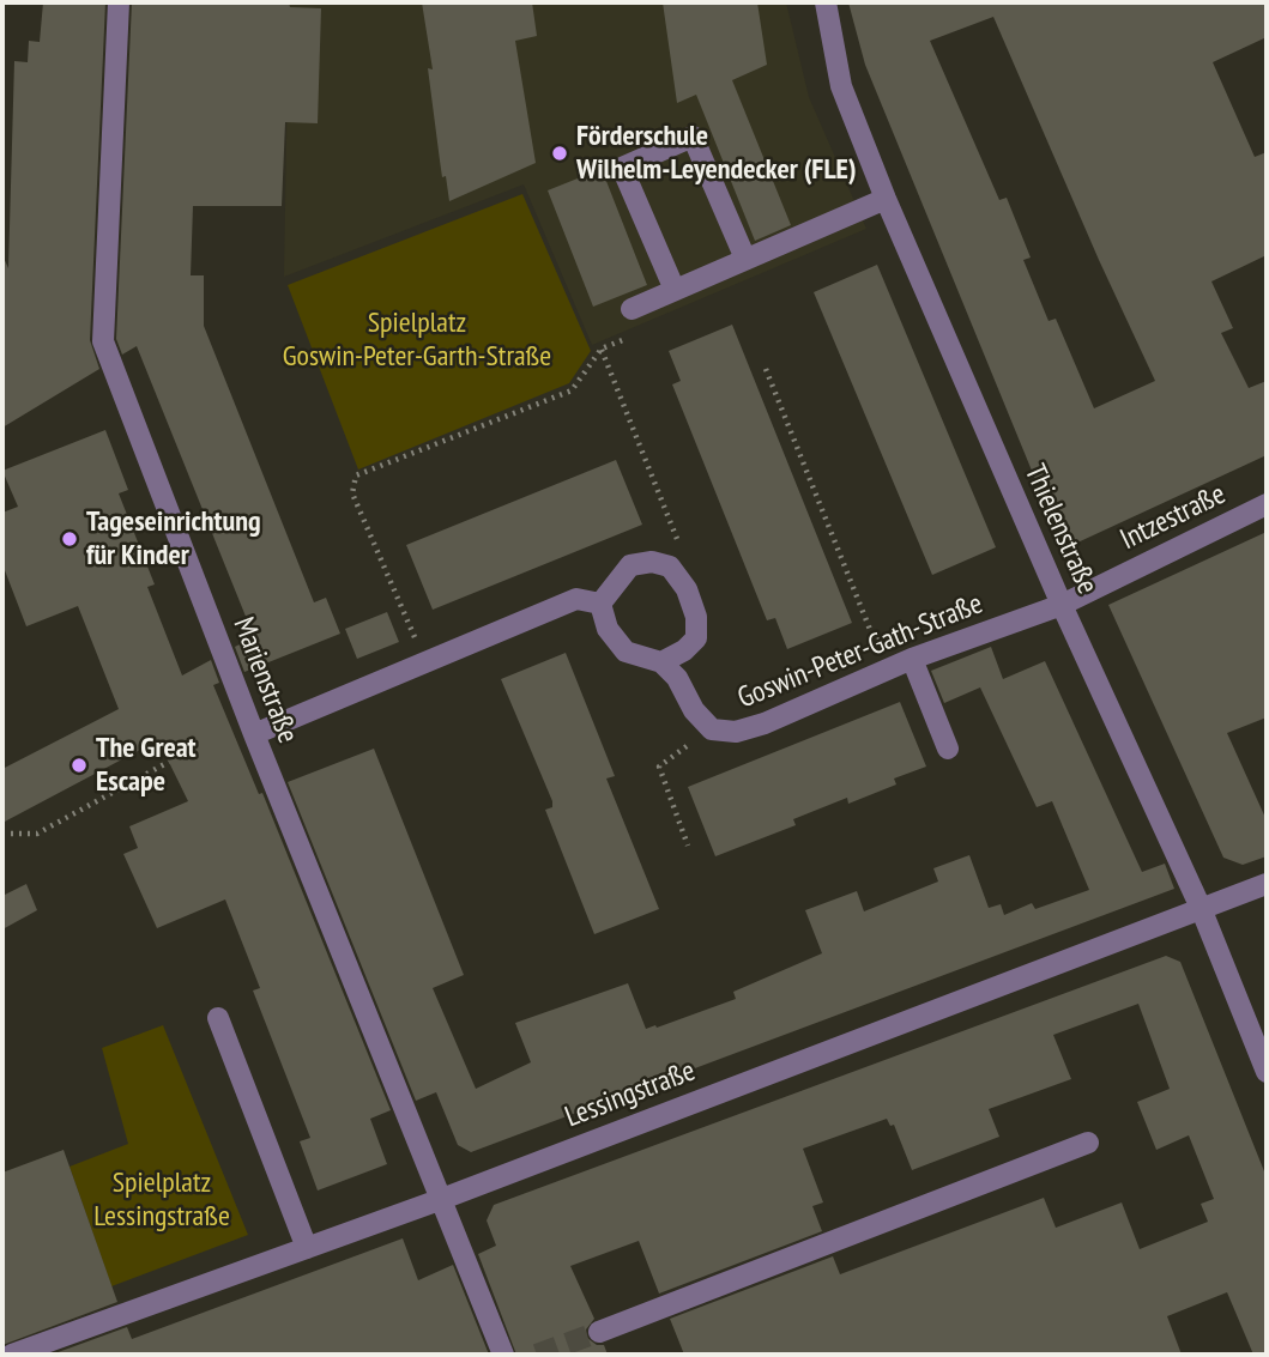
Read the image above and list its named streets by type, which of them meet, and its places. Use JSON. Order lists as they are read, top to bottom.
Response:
{
  "streets": {
    "street": [
      "Intzestraße",
      "Thielenstraße",
      "Goswin-Peter-Gath-Straße",
      "Marienstraße",
      "Lessingstraße"
    ]
  },
  "crossings": [
    ["Intzestraße", "Thielenstraße"],
    ["Intzestraße", "Goswin-Peter-Gath-Straße"],
    ["Thielenstraße", "Goswin-Peter-Gath-Straße"],
    ["Thielenstraße", "Lessingstraße"],
    ["Marienstraße", "Lessingstraße"]
  ],
  "parks": ["Spielplatz Goswin-Peter-Garth-Straße", "Spielplatz Lessingstraße"],
  "places": ["Förderschule Wilhelm-Leyendecker (FLE)", "Tageseinrichtung für Kinder", "The Great Escape"]
}
